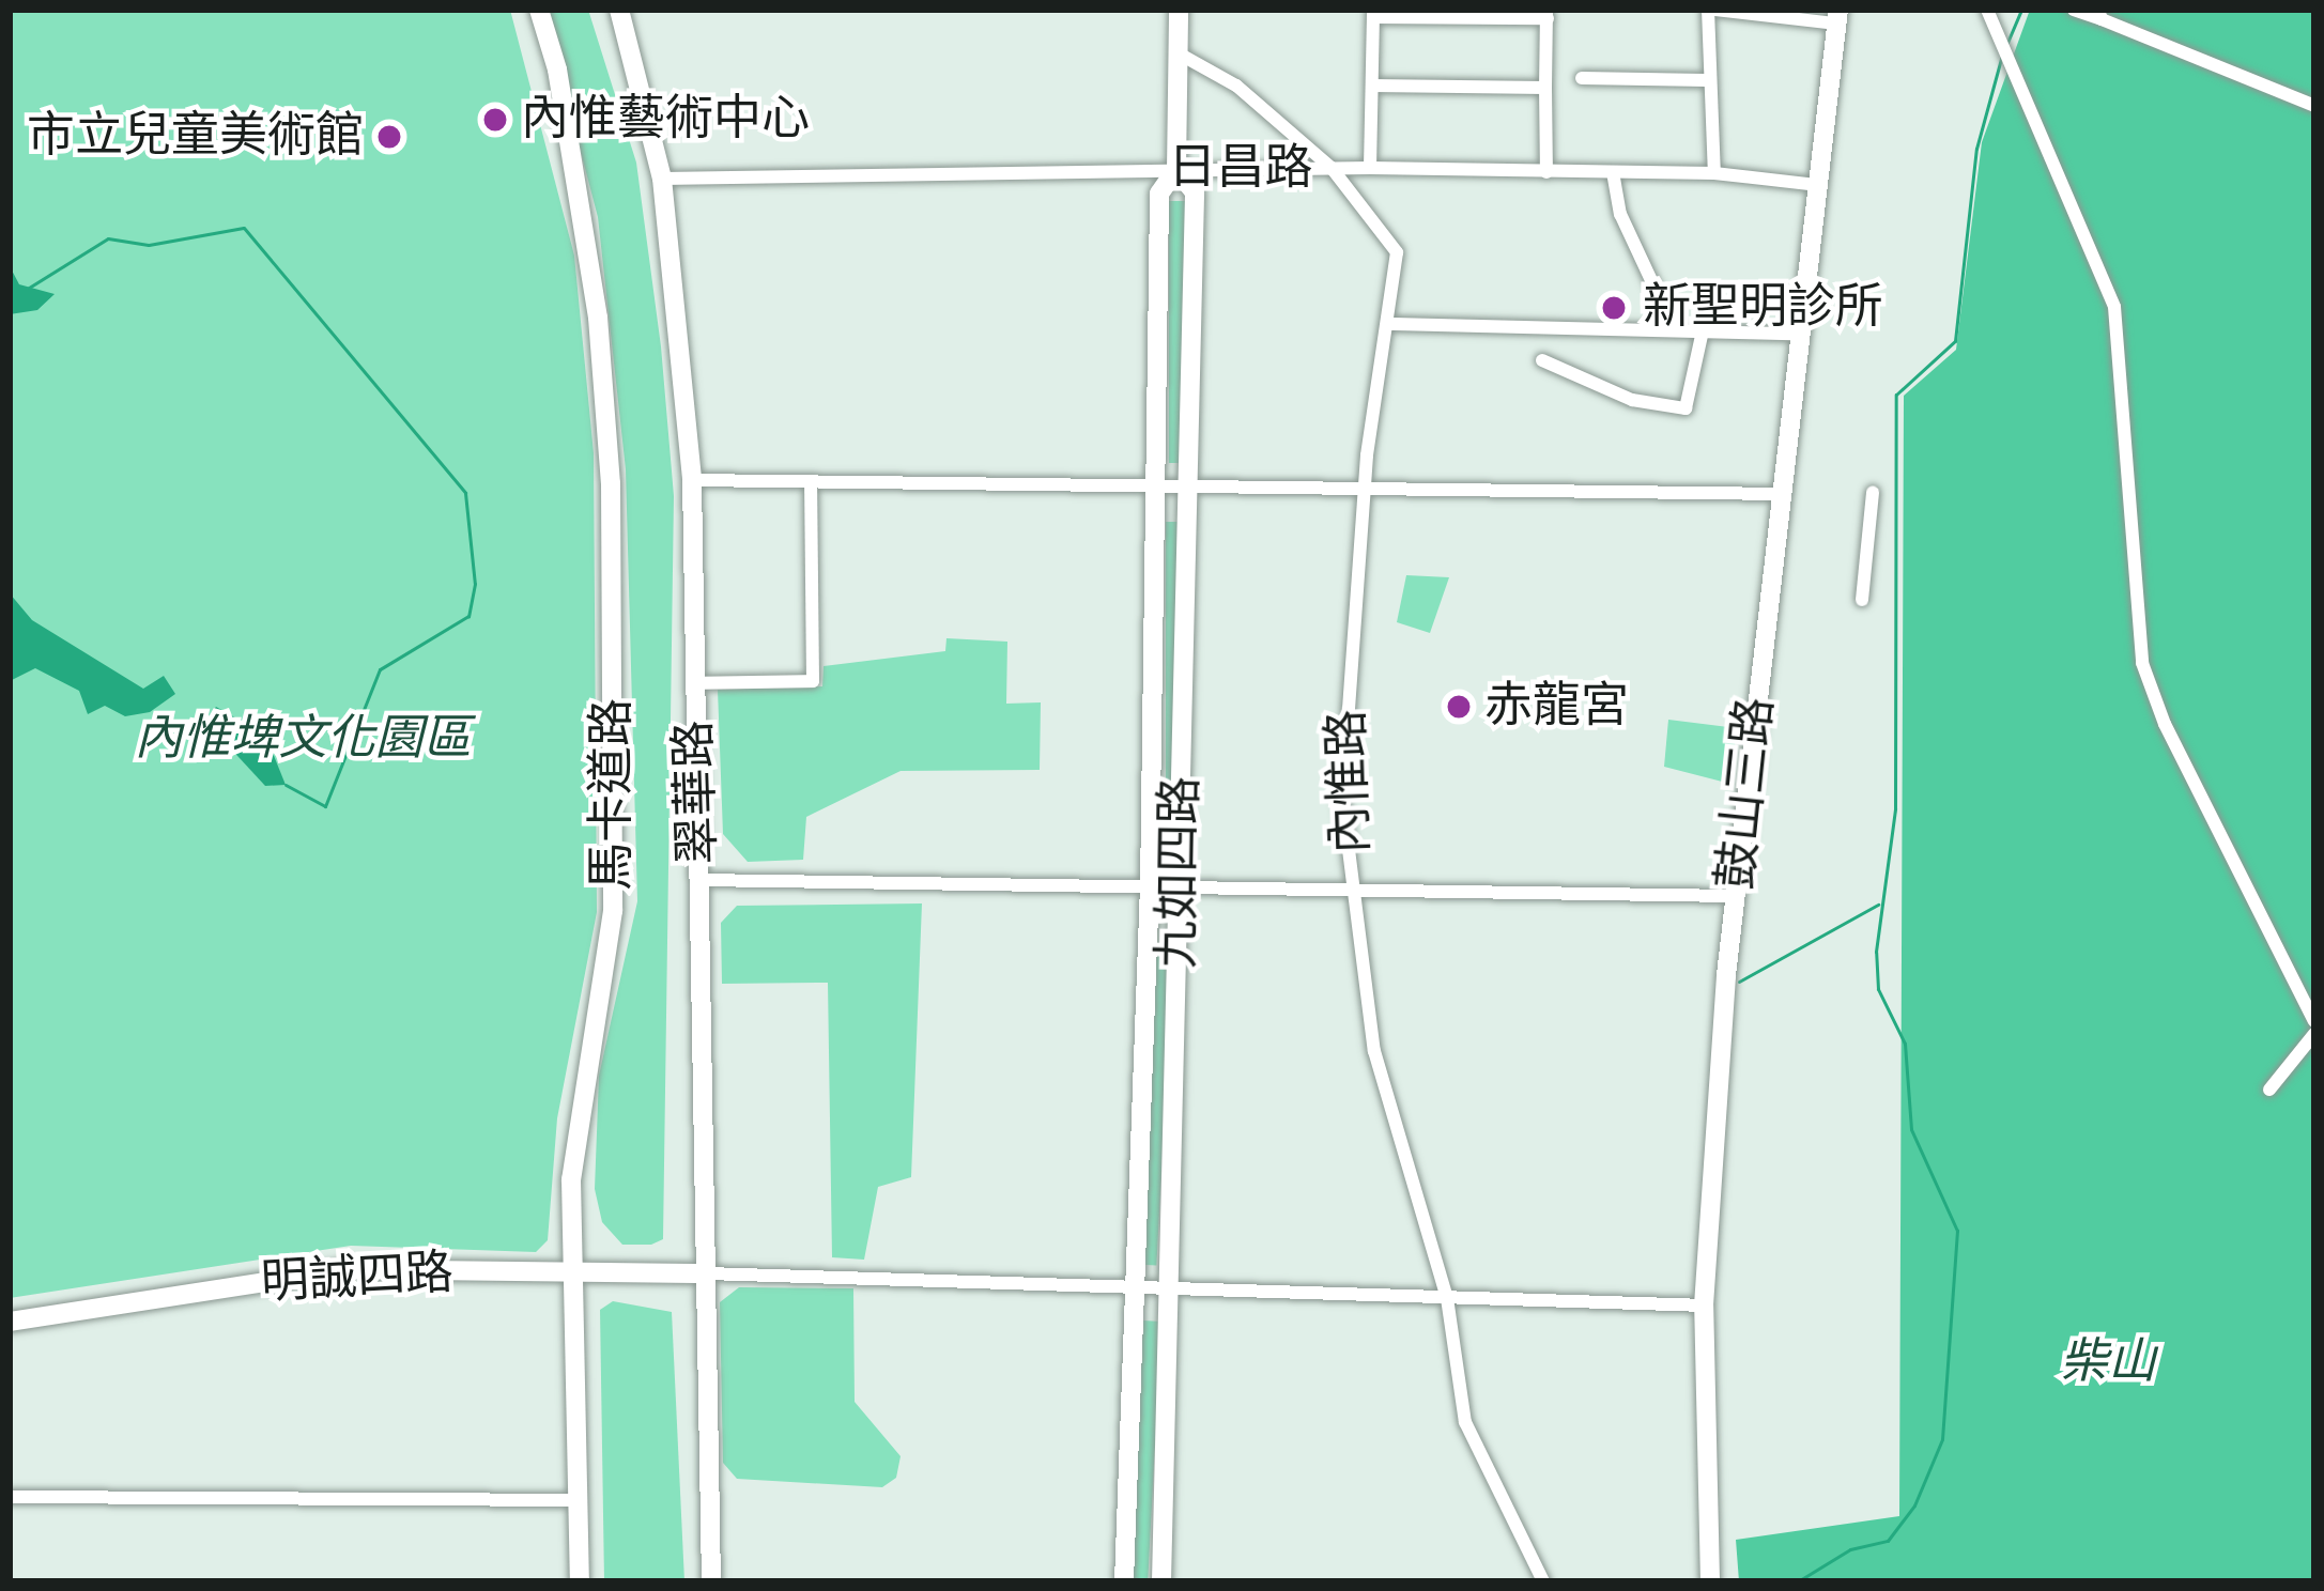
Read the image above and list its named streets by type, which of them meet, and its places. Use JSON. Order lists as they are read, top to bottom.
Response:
{
  "streets": {
    "street": [
      "日昌路",
      "內惟路",
      "翠華路",
      "鼓山三路",
      "馬卡道路",
      "九如四路",
      "明誠四路"
    ]
  },
  "crossings": [
    ["日昌路", "內惟路"],
    ["日昌路", "翠華路"],
    ["日昌路", "鼓山三路"],
    ["日昌路", "九如四路"],
    ["內惟路", "九如四路"],
    ["翠華路", "明誠四路"],
    ["馬卡道路", "明誠四路"]
  ],
  "parks": ["內惟埤文化園區", "柴山"],
  "places": [
    "內惟藝術中心",
    "市立兒童美術館",
    "新聖明診所",
    "赤龍宮"
  ]
}
